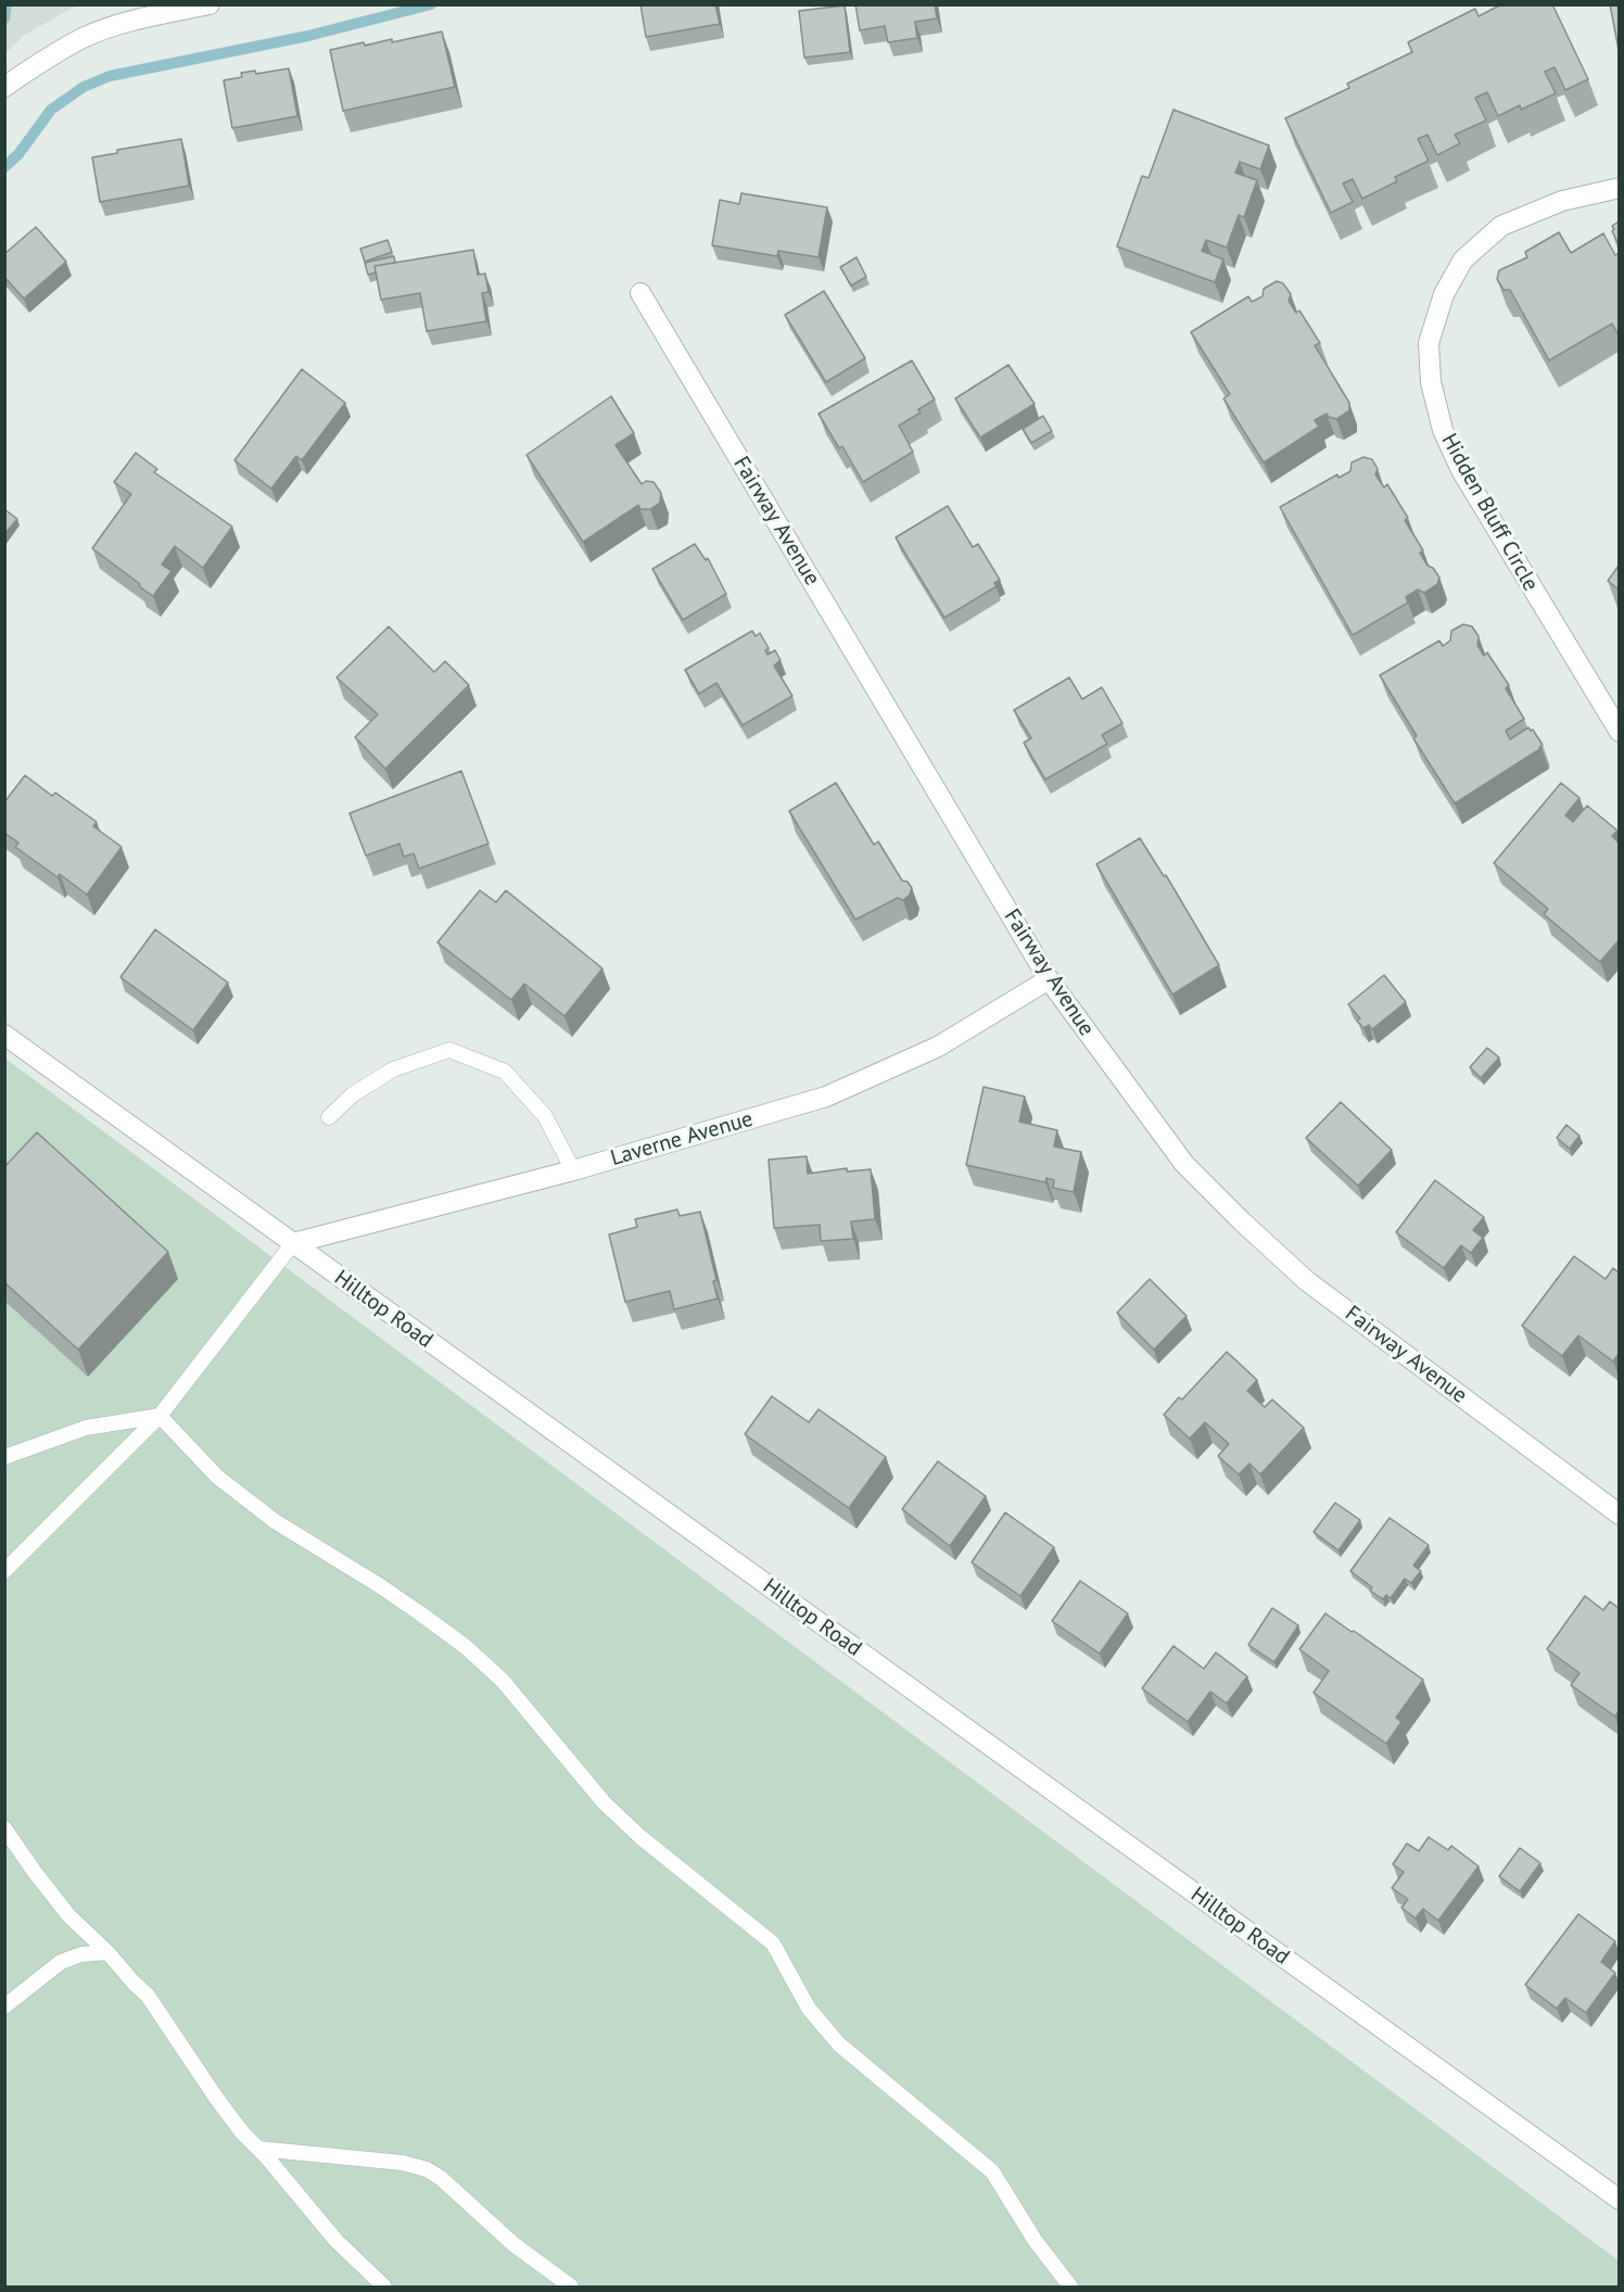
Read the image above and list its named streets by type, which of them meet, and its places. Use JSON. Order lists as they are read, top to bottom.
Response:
{
  "streets": {
    "street": [
      "Hidden Bluff Circle",
      "Fairway Avenue",
      "Laverne Avenue",
      "Hilltop Road"
    ]
  },
  "crossings": [
    ["Fairway Avenue", "Laverne Avenue"],
    ["Laverne Avenue", "Hilltop Road"]
  ]
}
